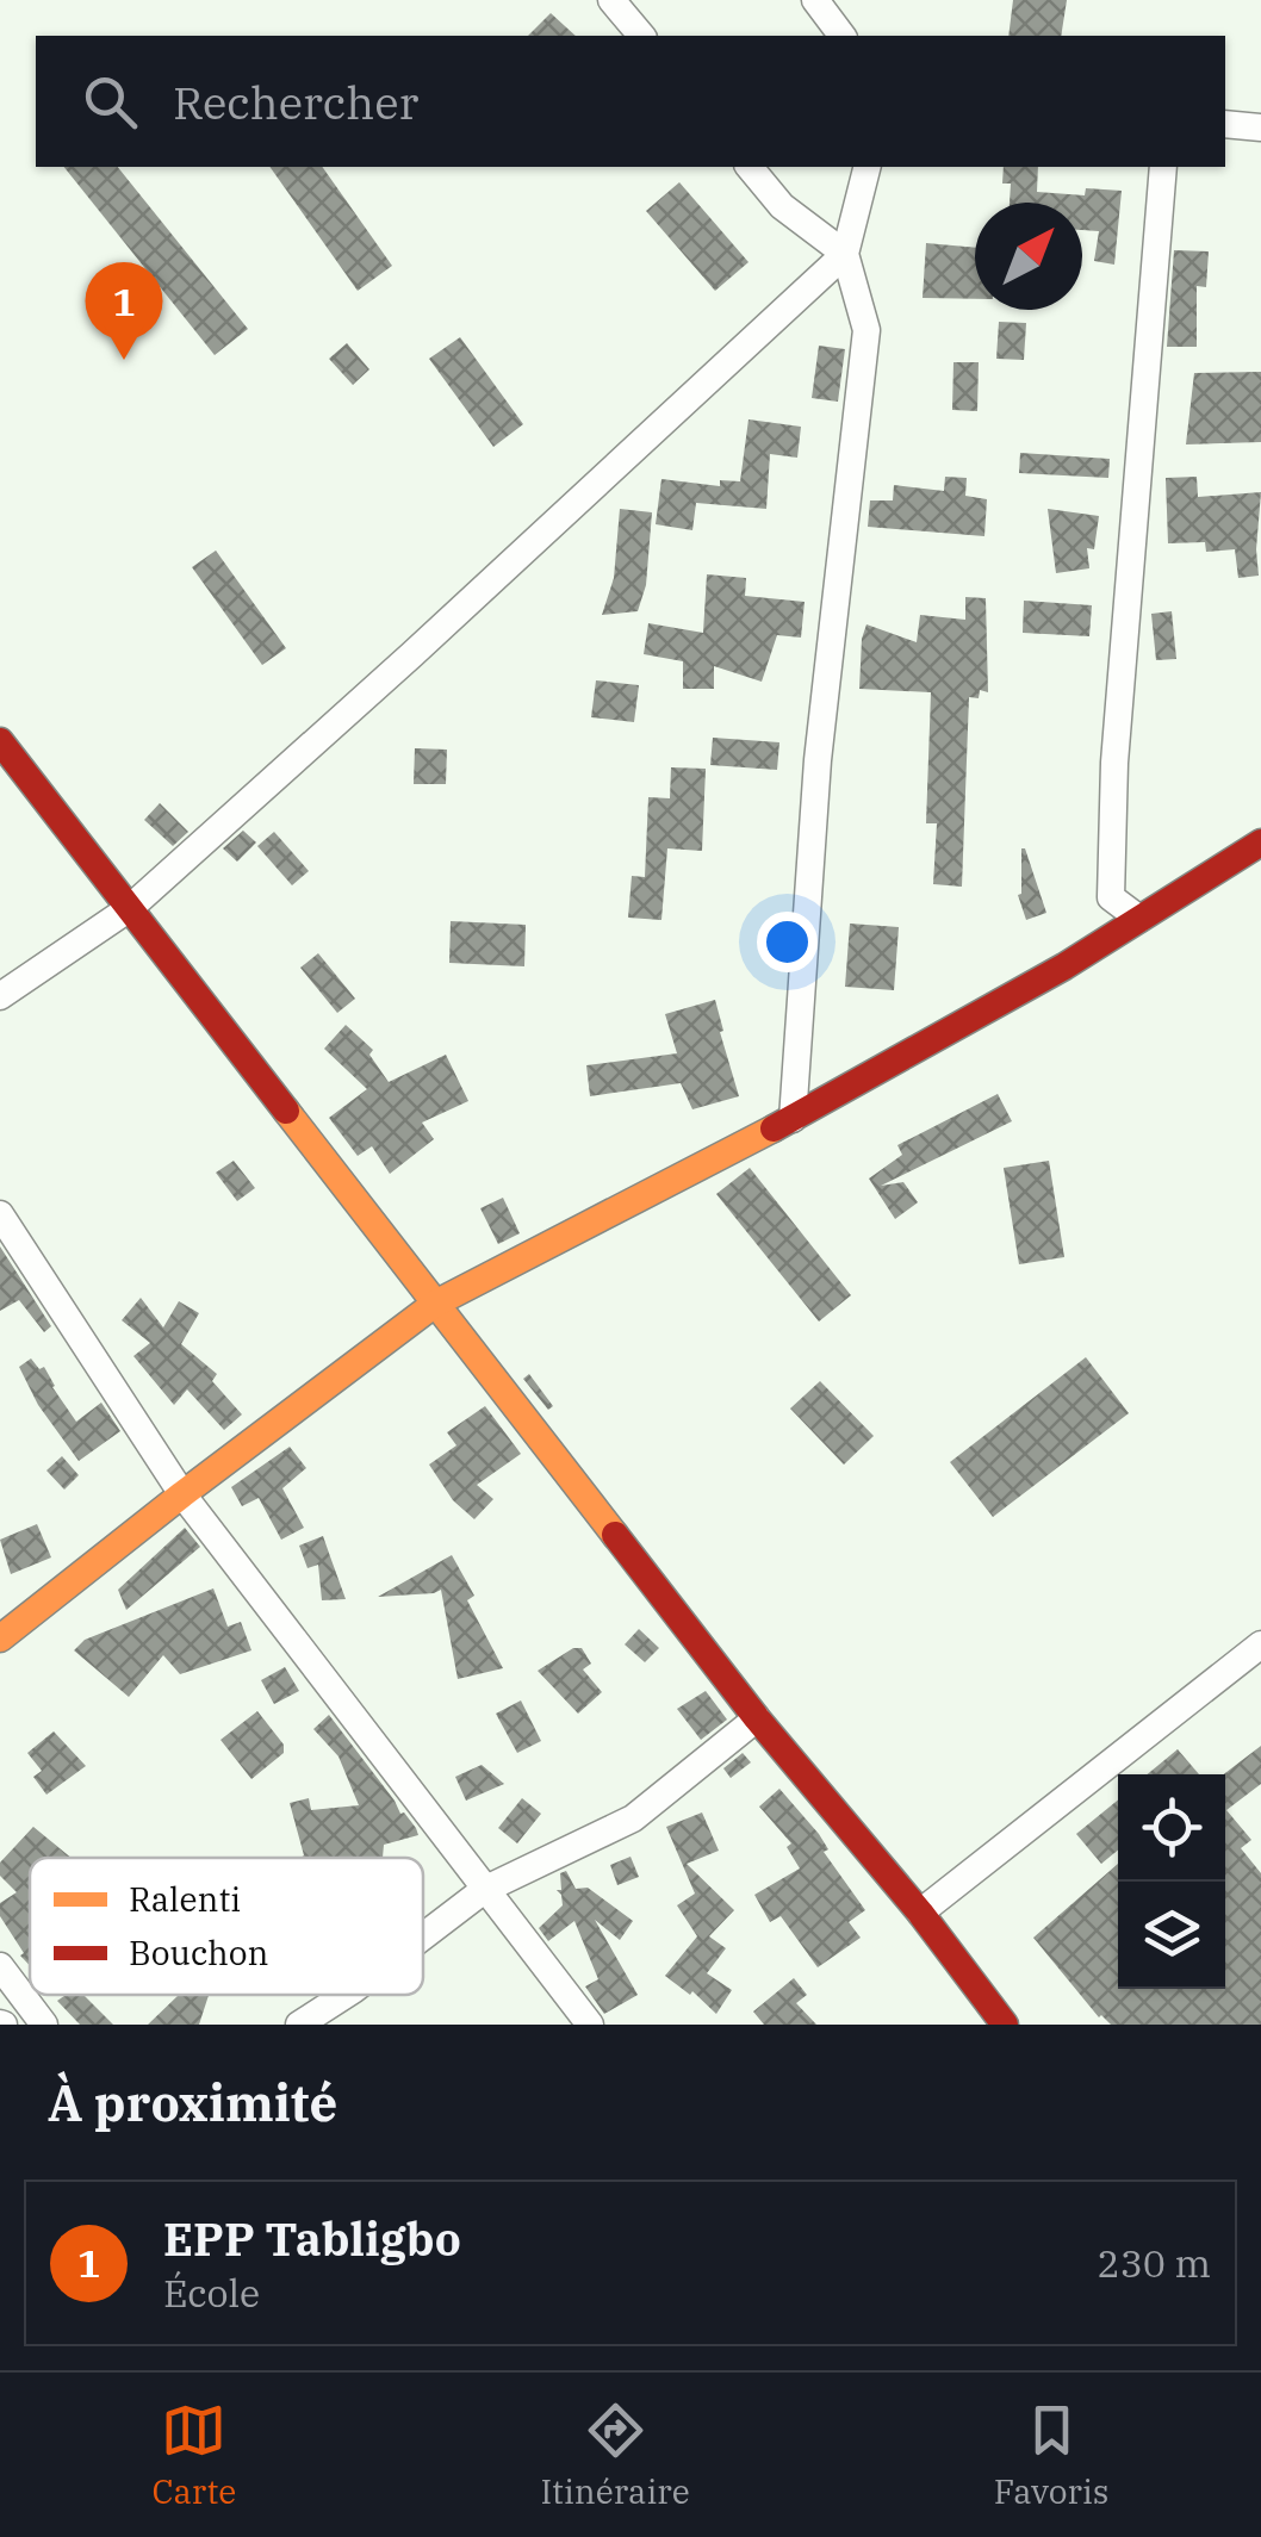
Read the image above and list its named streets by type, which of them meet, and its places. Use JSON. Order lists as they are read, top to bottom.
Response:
{
  "legend": ["Ralenti", "Bouchon"],
  "north": "top right",
  "page": {
    "search": "Rechercher",
    "pins": "1",
    "heading": "À proximité",
    "list": [
      {
        "mark": "1",
        "name": "EPP Tabligbo",
        "note": "École",
        "value": "230 m"
      }
    ],
    "nav": ["Carte", "Itinéraire", "Favoris"]
  }
}
